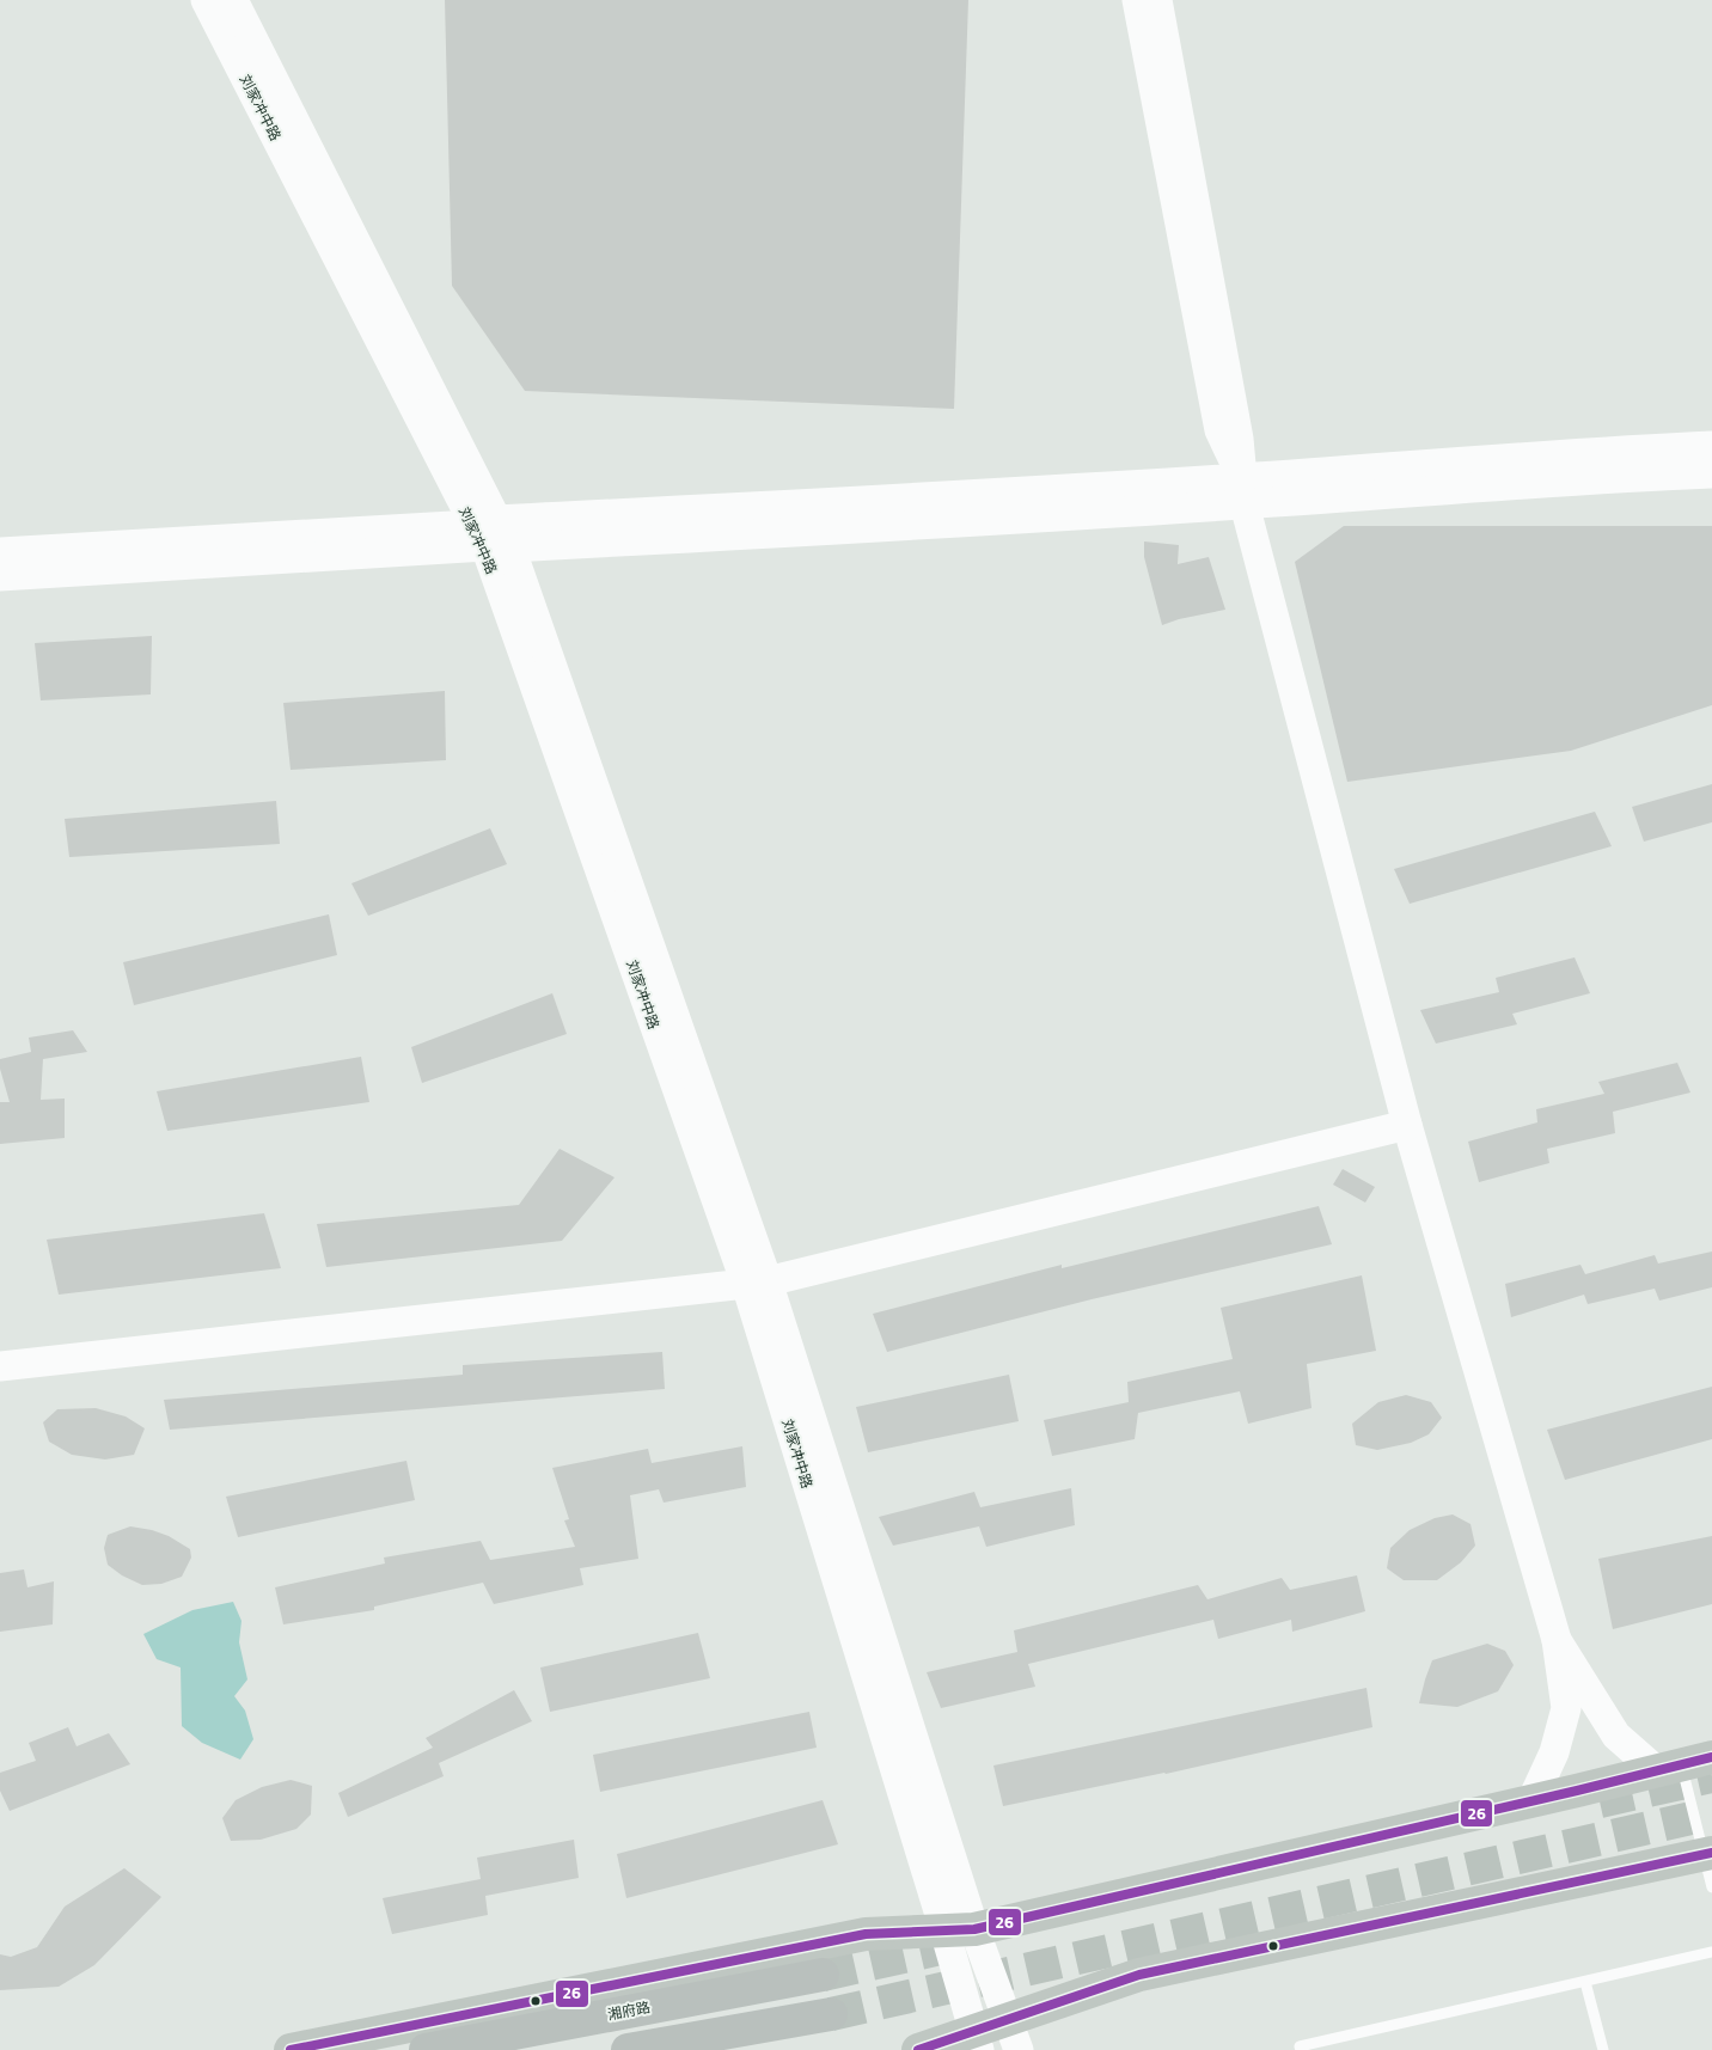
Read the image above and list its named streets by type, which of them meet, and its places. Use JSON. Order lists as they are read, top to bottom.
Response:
{
  "streets": {
    "highway": ["湘府路"],
    "main road": ["刘家冲中路"]
  },
  "lines": ["transit line 26"]
}
